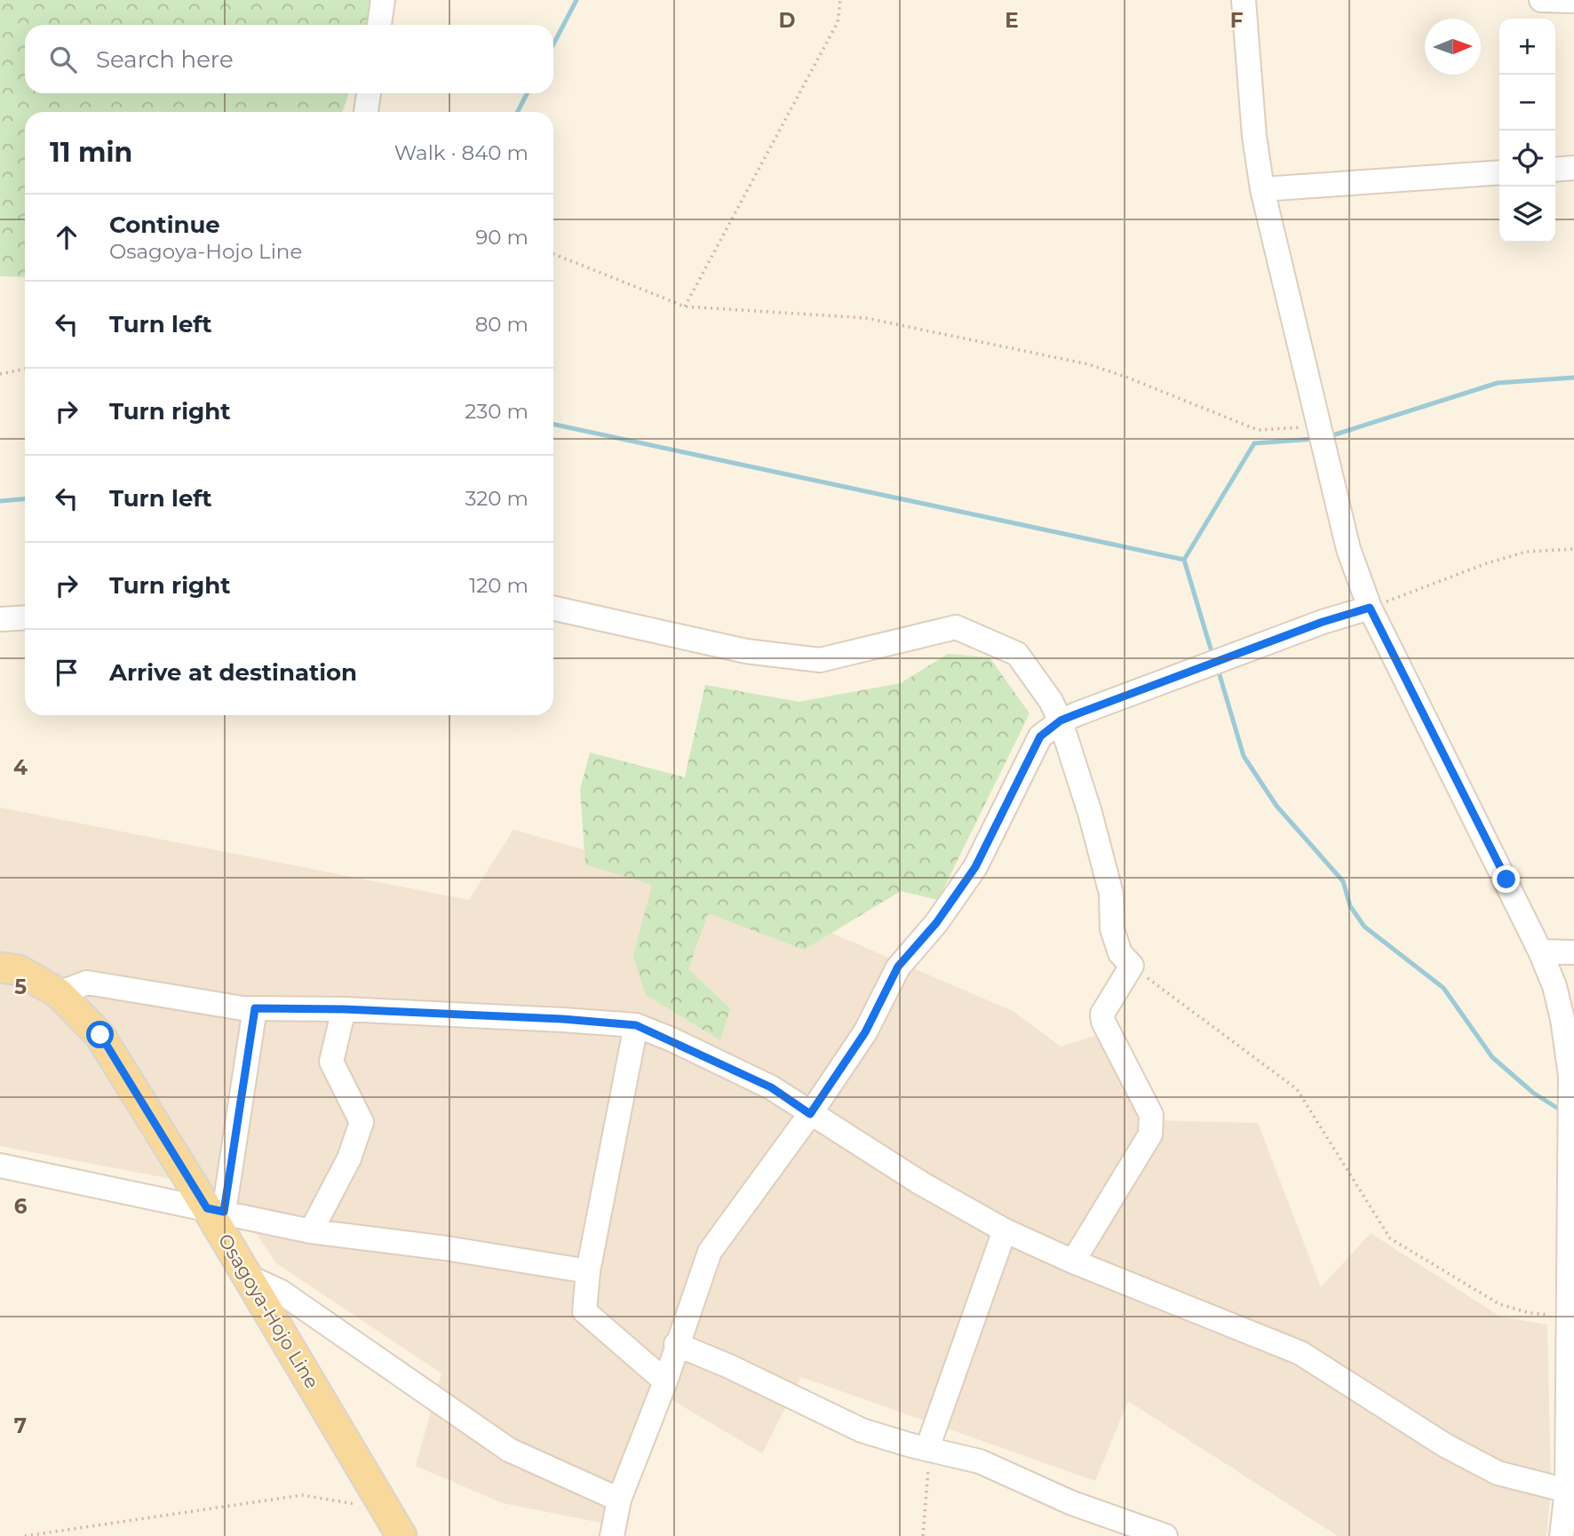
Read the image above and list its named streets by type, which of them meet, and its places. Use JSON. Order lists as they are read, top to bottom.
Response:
{
  "streets": {
    "main road": ["Osagoya-Hojo Line"]
  },
  "north": "right",
  "page": {
    "map_buttons": ["+", "−"],
    "search": "Search here",
    "heading": ["11 min", "Walk · 840 m"],
    "list": [
      ["Continue", "Osagoya-Hojo Line", "90 m"],
      ["Turn left", "80 m"],
      ["Turn right", "230 m"],
      ["Turn left", "320 m"],
      ["Turn right", "120 m"],
      "Arrive at destination"
    ]
  },
  "grid": {
    "columns": ["D", "E", "F"],
    "rows": [
      "4",
      "5",
      "6",
      "7"
    ]
  }
}
